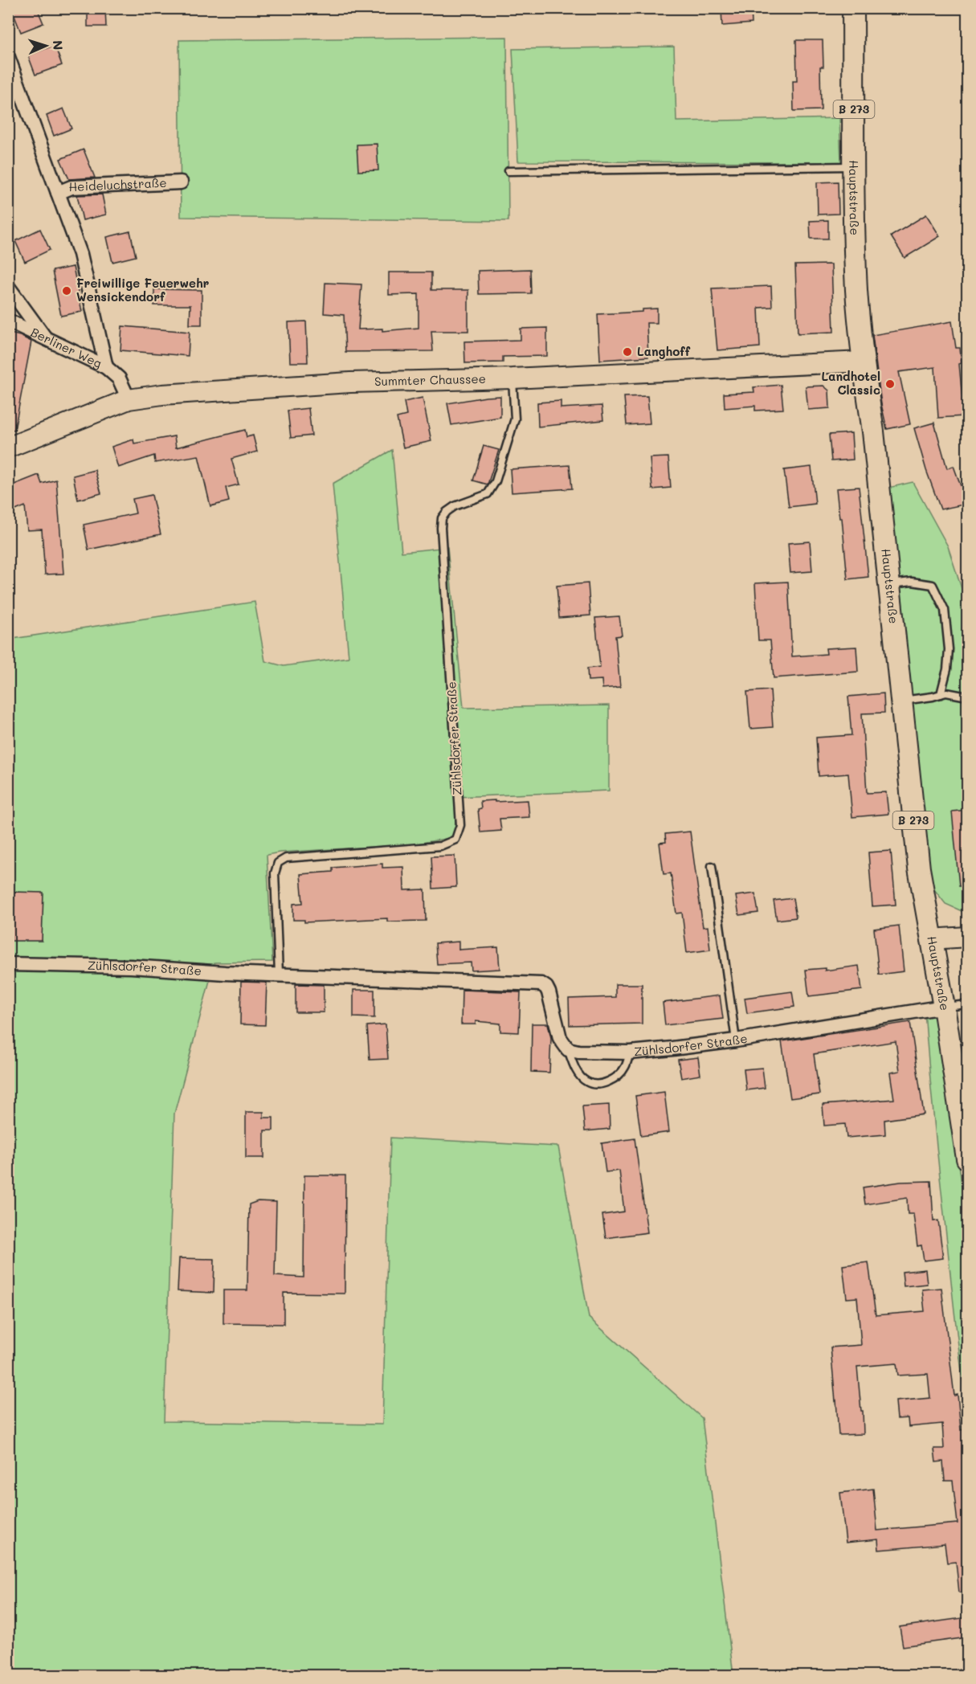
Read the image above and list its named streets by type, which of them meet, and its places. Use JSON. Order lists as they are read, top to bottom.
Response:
{
  "streets": {
    "main road": ["B 273", "Hauptstraße", "Summter Chaussee"],
    "street": ["Heideluchstraße", "Berliner Weg", "Zühlsdorfer Straße"]
  },
  "crossings": [
    ["Heideluchstraße", "Berliner Weg"],
    ["Hauptstraße", "Summter Chaussee"],
    ["Hauptstraße", "Zühlsdorfer Straße"],
    ["Berliner Weg", "Summter Chaussee"],
    ["Summter Chaussee", "Zühlsdorfer Straße"]
  ],
  "places": ["Freiwillige Feuerwehr Wensickendorf", "Langhoff", "Landhotel Classic"],
  "north": "right"
}
